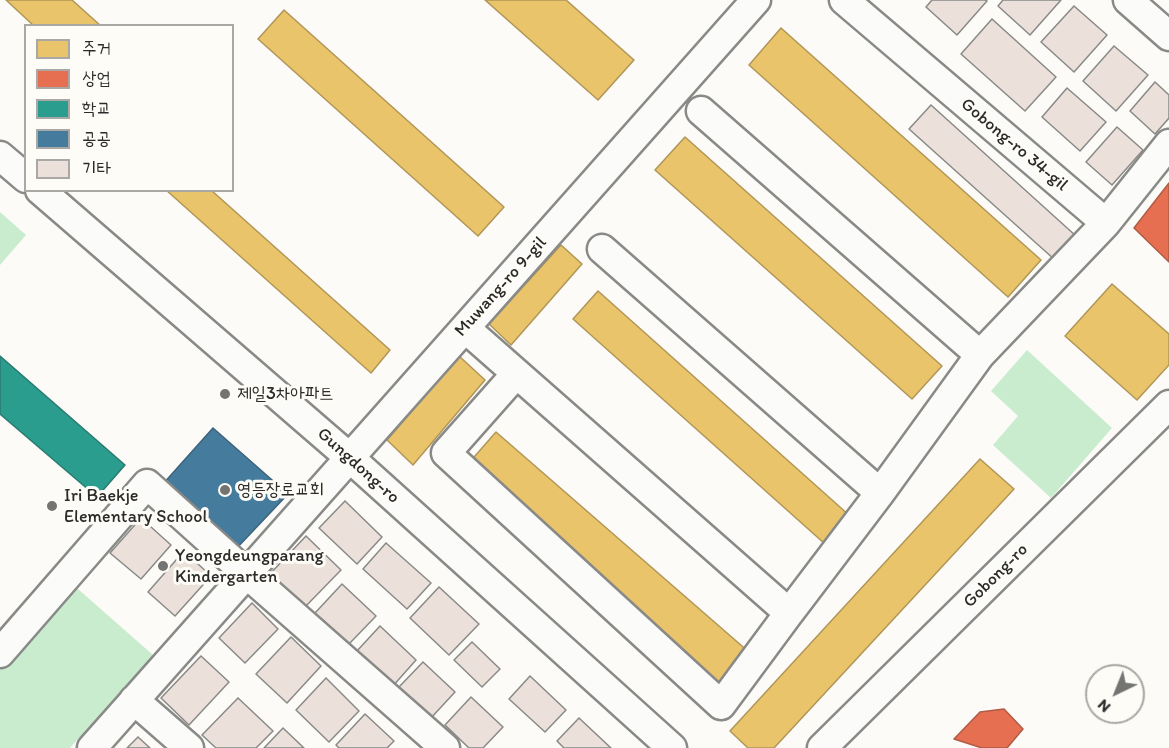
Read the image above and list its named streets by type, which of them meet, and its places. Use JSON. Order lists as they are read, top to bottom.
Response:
{
  "streets": {
    "street": [
      "Gobong-ro 34-gil",
      "Muwang-ro 9-gil",
      "Gungdong-ro",
      "Gobong-ro"
    ]
  },
  "crossings": [
    ["Muwang-ro 9-gil", "Gungdong-ro"]
  ],
  "places": [
    "제일3차아파트",
    "영등장로교회",
    "Iri Baekje Elementary School",
    "Yeongdeungparang Kindergarten"
  ],
  "legend": [
    "주거",
    "상업",
    "학교",
    "공공",
    "기타"
  ],
  "north": "bottom left"
}
